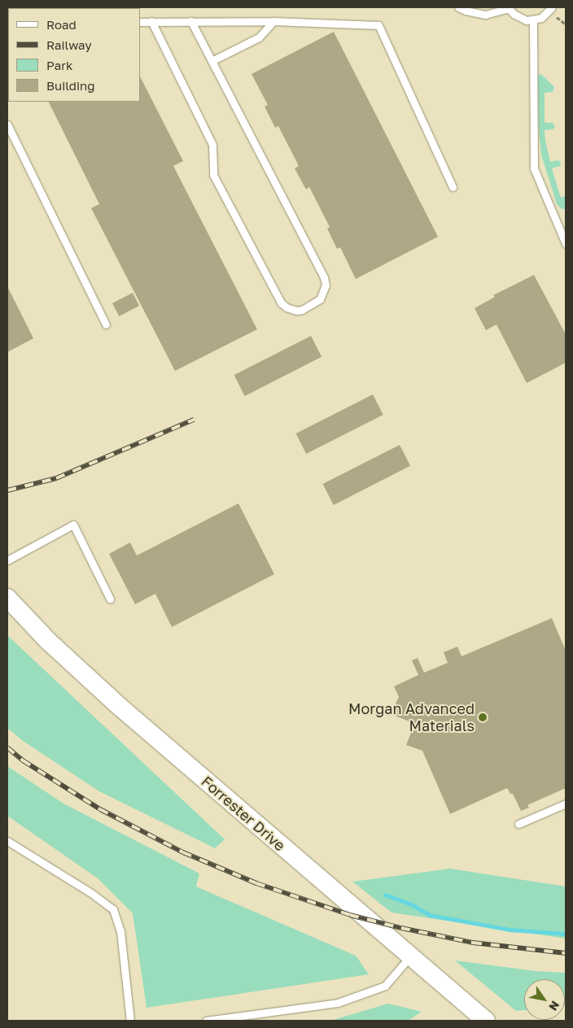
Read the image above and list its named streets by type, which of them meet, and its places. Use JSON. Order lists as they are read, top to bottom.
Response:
{
  "streets": {
    "street": ["Forrester Drive"]
  },
  "places": ["Morgan Advanced Materials"],
  "legend": [
    "Road",
    "Railway",
    "Park",
    "Building"
  ],
  "north": "bottom right"
}
